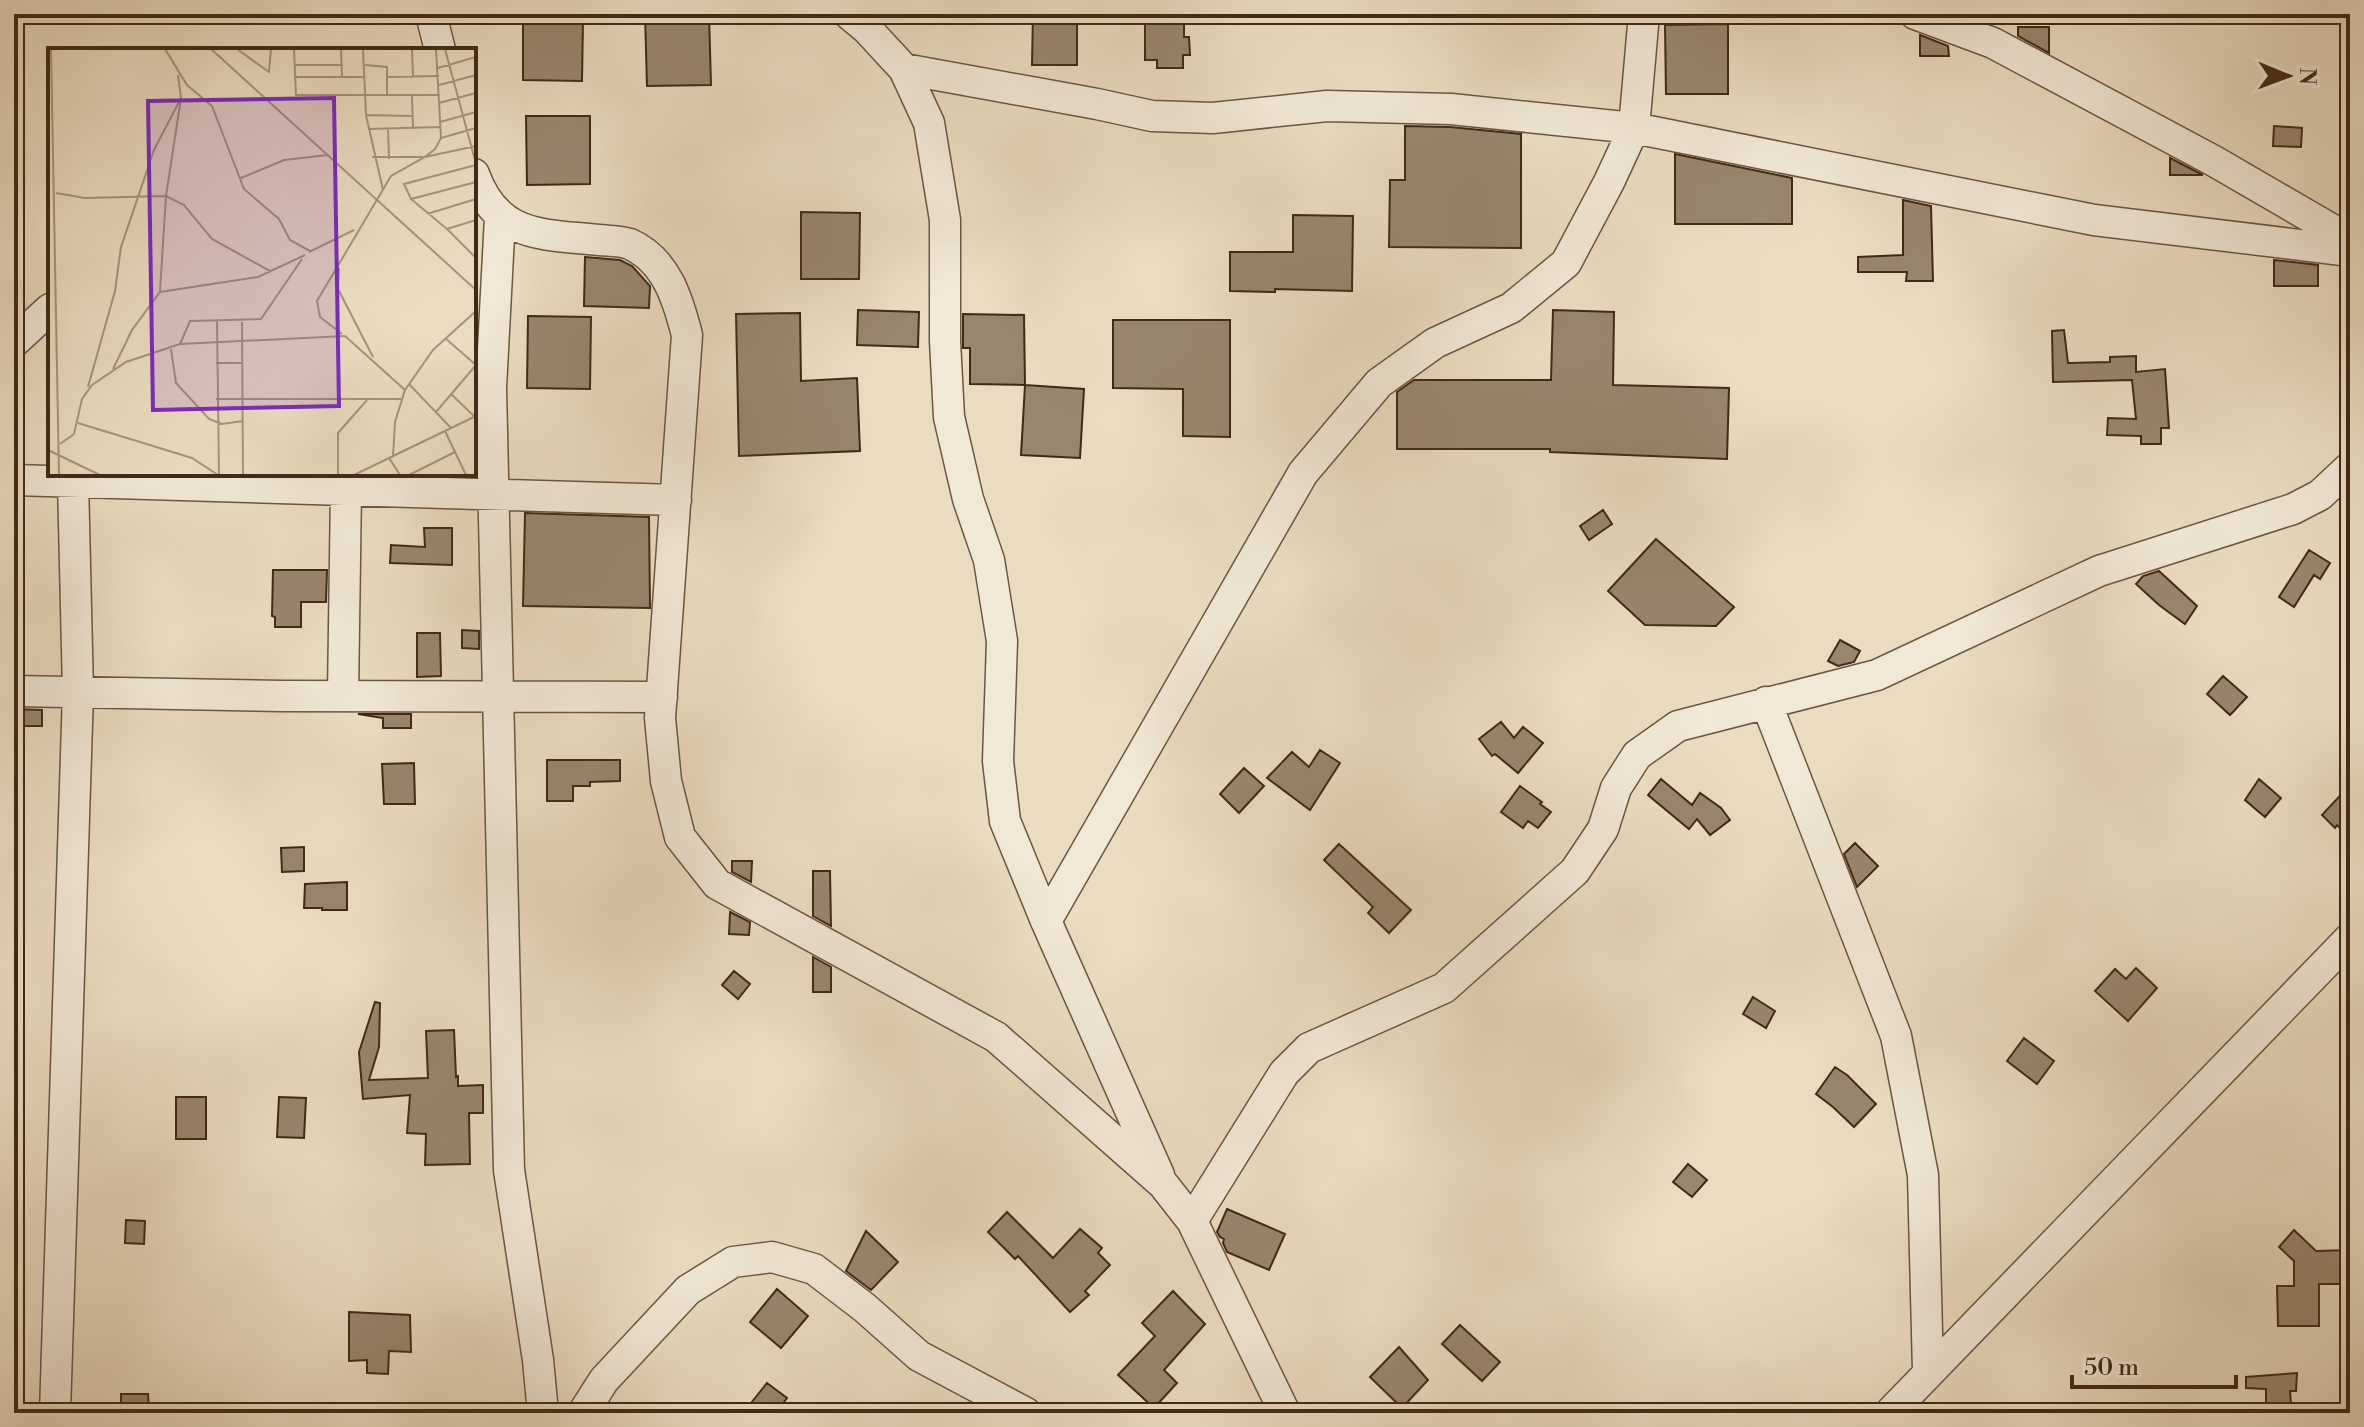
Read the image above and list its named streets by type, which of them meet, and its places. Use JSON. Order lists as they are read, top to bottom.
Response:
{
  "scale_bar": "50 m",
  "north": "right"
}
